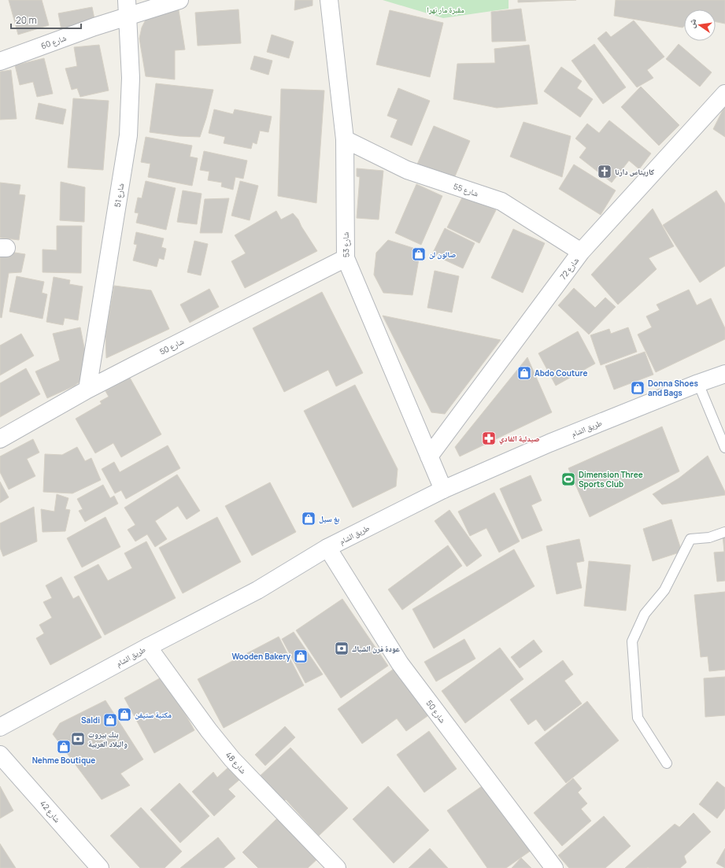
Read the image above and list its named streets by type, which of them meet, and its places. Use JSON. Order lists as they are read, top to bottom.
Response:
{
  "streets": {
    "street": [
      "شارع 60",
      "شارع 55",
      "شارع 51",
      "شارع 53",
      "شارع 72",
      "شارع 50",
      "طريق الشام",
      "شارع 48",
      "شارع 42"
    ]
  },
  "crossings": [
    ["شارع 60", "شارع 51"],
    ["شارع 55", "شارع 53"],
    ["شارع 55", "شارع 72"],
    ["شارع 51", "شارع 50"],
    ["شارع 53", "شارع 72"],
    ["شارع 53", "شارع 50"],
    ["شارع 53", "طريق الشام"],
    ["شارع 50", "طريق الشام"],
    ["طريق الشام", "شارع 48"]
  ],
  "parks": ["مقبرة مار نهرا"],
  "places": {
    "church": ["كاريتاس دارنا"],
    "shop": [
      "صالون لن",
      "Abdo Couture",
      "Donna Shoes and Bags",
      "بغ سيل",
      "Wooden Bakery",
      "مكتبة ستيفن",
      "Saldi",
      "Nehme Boutique"
    ],
    "pharmacy": ["صيدلية الفادي"],
    "sports": ["Dimension Three Sports Club"],
    "bank": ["عودة فرن الشباك", "بنك بيروت والبلاد العربية"]
  },
  "scale_bar": "20 m",
  "north": "left"
}
